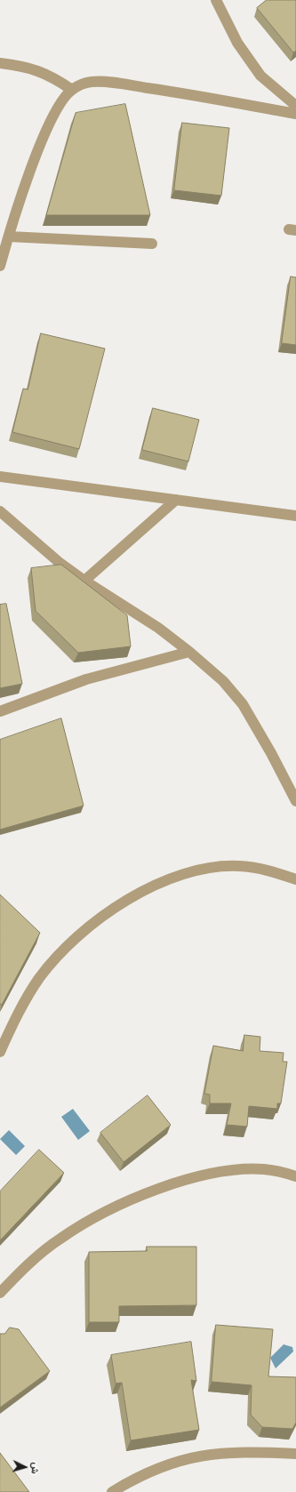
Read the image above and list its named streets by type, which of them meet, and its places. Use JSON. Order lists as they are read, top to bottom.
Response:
{
  "north": "right"
}
